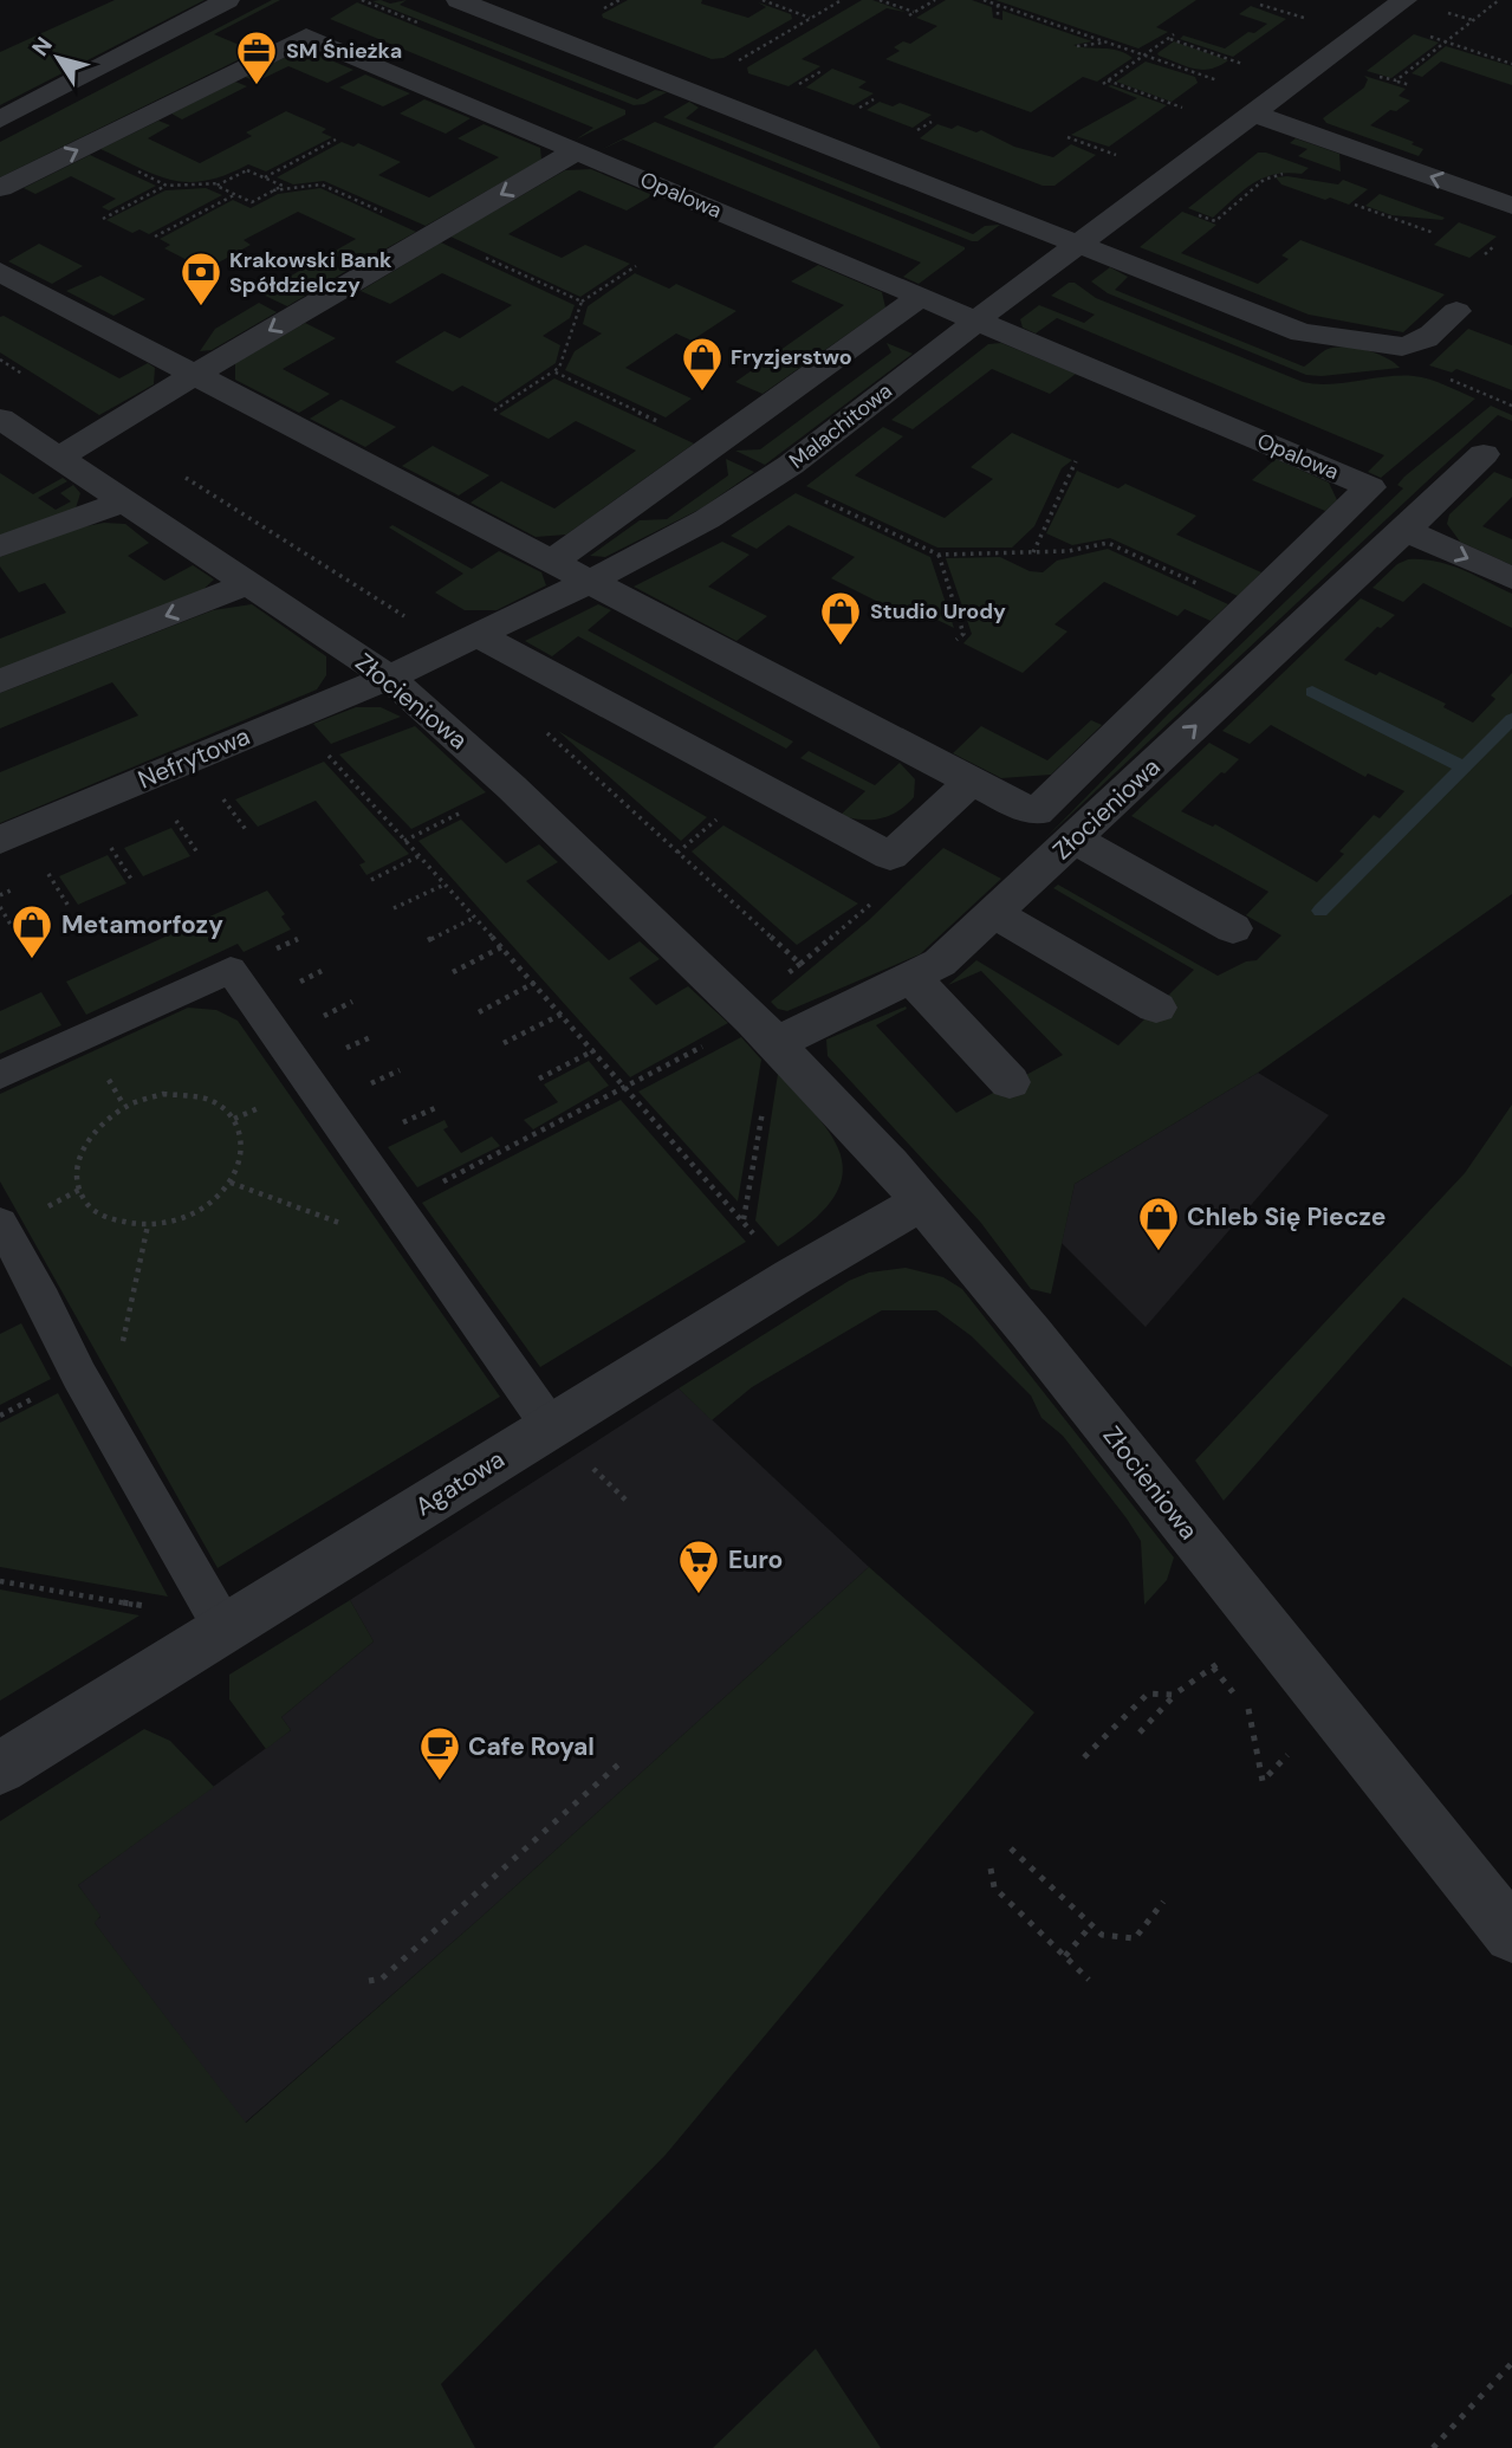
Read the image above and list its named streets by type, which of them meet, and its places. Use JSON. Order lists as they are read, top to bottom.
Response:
{
  "streets": {
    "street": [
      "Opalowa",
      "Malachitowa",
      "Złocieniowa",
      "Nefrytowa",
      "Agatowa"
    ]
  },
  "crossings": [
    ["Opalowa", "Malachitowa"],
    ["Malachitowa", "Złocieniowa"],
    ["Malachitowa", "Nefrytowa"],
    ["Złocieniowa", "Nefrytowa"],
    ["Złocieniowa", "Agatowa"]
  ],
  "places": {
    "office": ["SM Śnieżka"],
    "bank": ["Krakowski Bank Spółdzielczy"],
    "shop": [
      "Fryzjerstwo",
      "Studio Urody",
      "Metamorfozy",
      "Chleb Się Piecze"
    ],
    "supermarket": ["Euro"],
    "cafe": ["Cafe Royal"]
  },
  "north": "top left"
}
